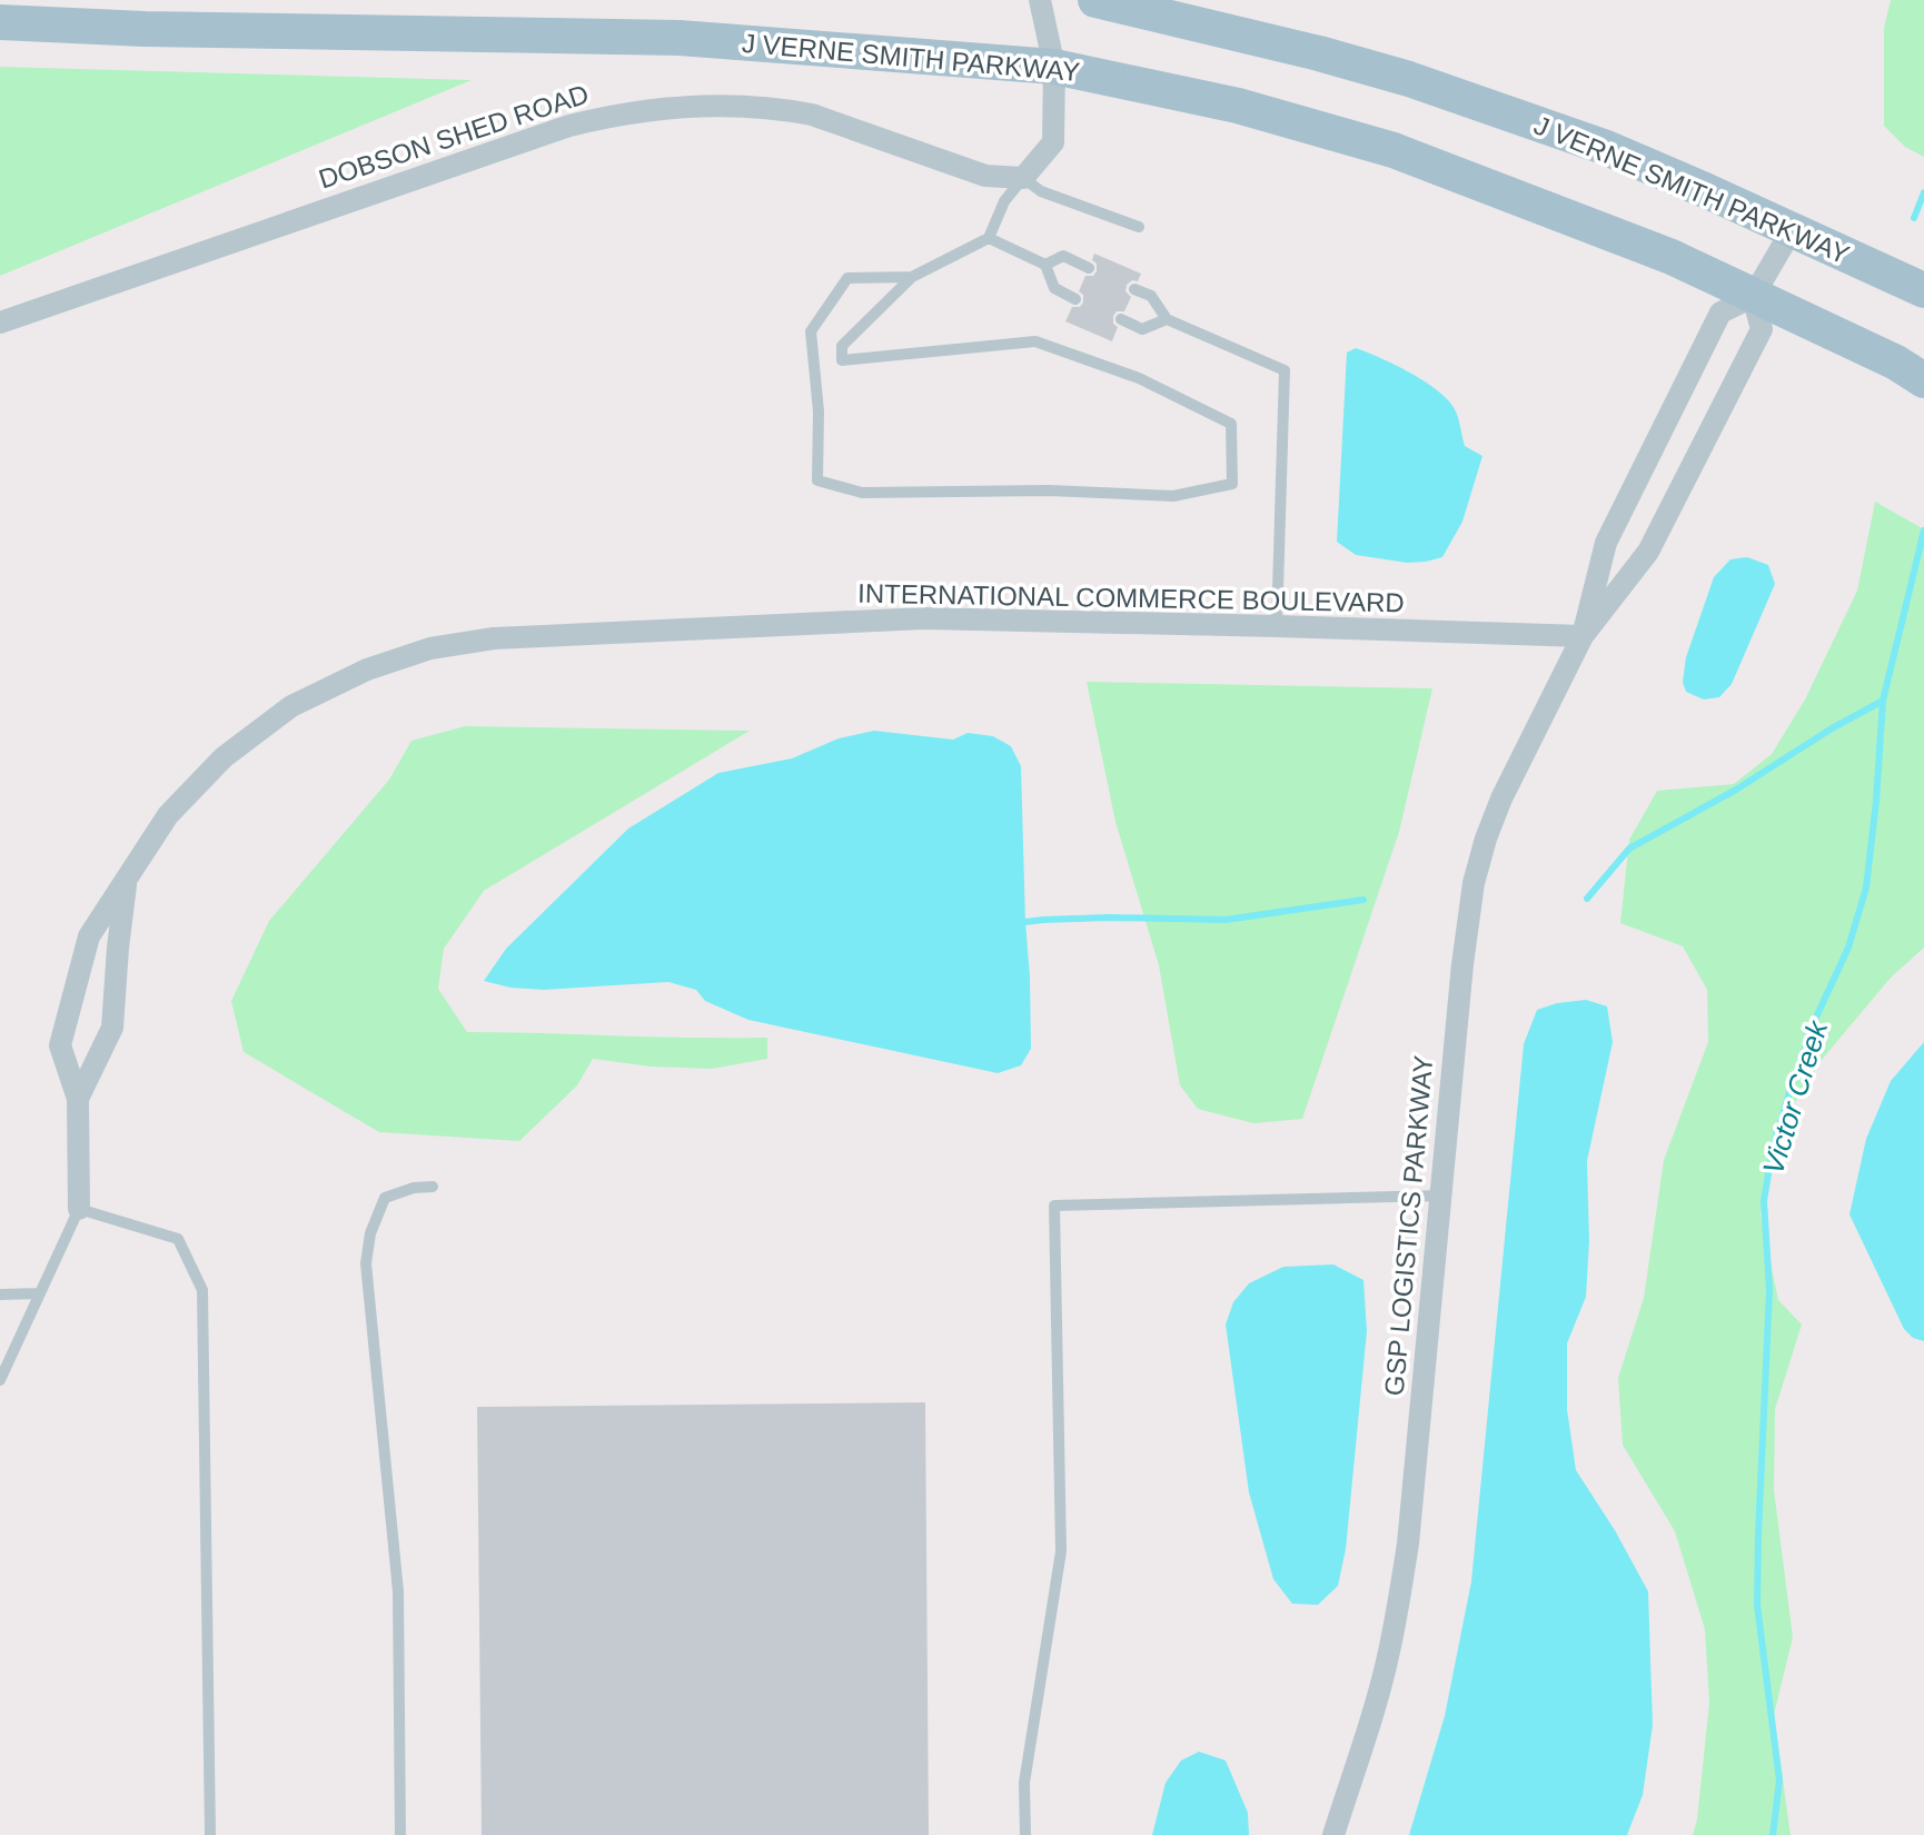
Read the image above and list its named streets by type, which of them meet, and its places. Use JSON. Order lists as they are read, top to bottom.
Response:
{
  "streets": {
    "main road": ["J VERNE SMITH PARKWAY"],
    "street": ["DOBSON SHED ROAD", "INTERNATIONAL COMMERCE BOULEVARD", "GSP LOGISTICS PARKWAY"]
  },
  "crossings": [
    ["J VERNE SMITH PARKWAY", "GSP LOGISTICS PARKWAY"],
    ["INTERNATIONAL COMMERCE BOULEVARD", "GSP LOGISTICS PARKWAY"]
  ],
  "water": ["Victor Creek"]
}
